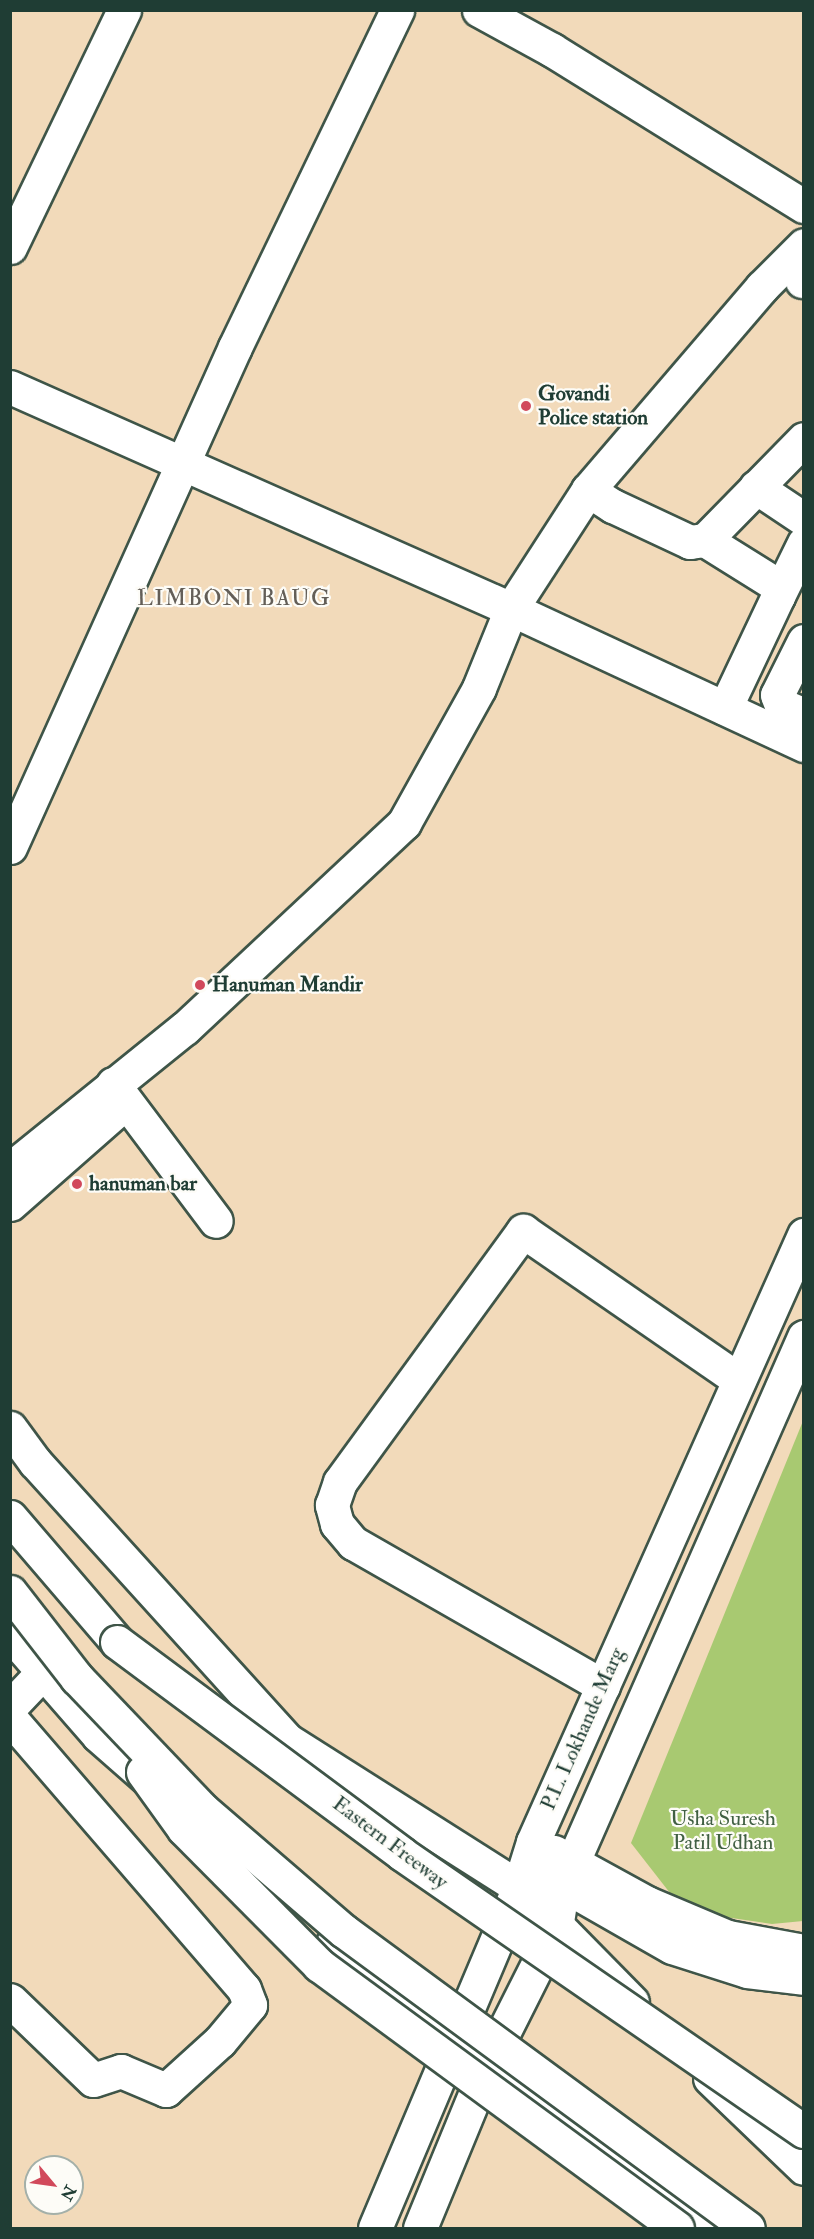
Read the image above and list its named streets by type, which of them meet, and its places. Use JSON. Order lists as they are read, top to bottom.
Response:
{
  "streets": {
    "main road": ["P.L. Lokhande Marg", "Eastern Freeway"]
  },
  "districts": ["LIMBONI BAUG"],
  "parks": ["Usha Suresh Patil Udhan"],
  "places": ["Govandi Police station", "Hanuman Mandir", "hanuman bar"],
  "north": "bottom right"
}
